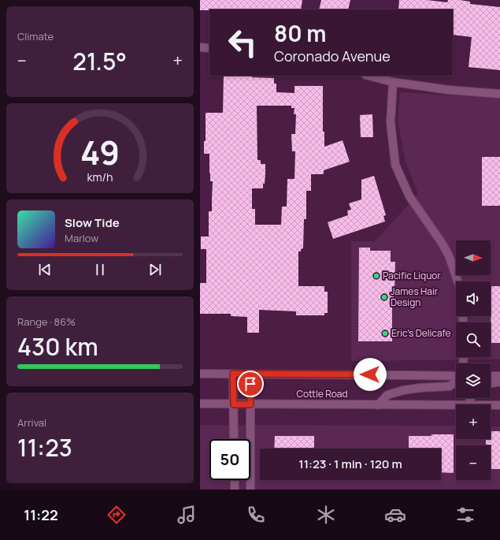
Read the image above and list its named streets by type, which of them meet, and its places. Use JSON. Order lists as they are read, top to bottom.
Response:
{
  "streets": {
    "main road": ["Cottle Road"]
  },
  "places": ["Pacific Liquor", "James Hair Design", "Eric's Delicafe"],
  "north": "right",
  "page": {
    "tile": [
      "Climate",
      ["Range · 86%", "430 km"],
      ["Arrival", "11:23"]
    ],
    "turn": ["80 m", "Coronado Avenue"],
    "heat": ["−", "21.5°", "+"],
    "song": ["Slow Tide", "Marlow"],
    "map_buttons": ["+", "−"],
    "limit": "50",
    "trip": "11:23 · 1 min · 120 m",
    "tabs": "11:22",
    "gauge": ["49", "km/h"]
  }
}
